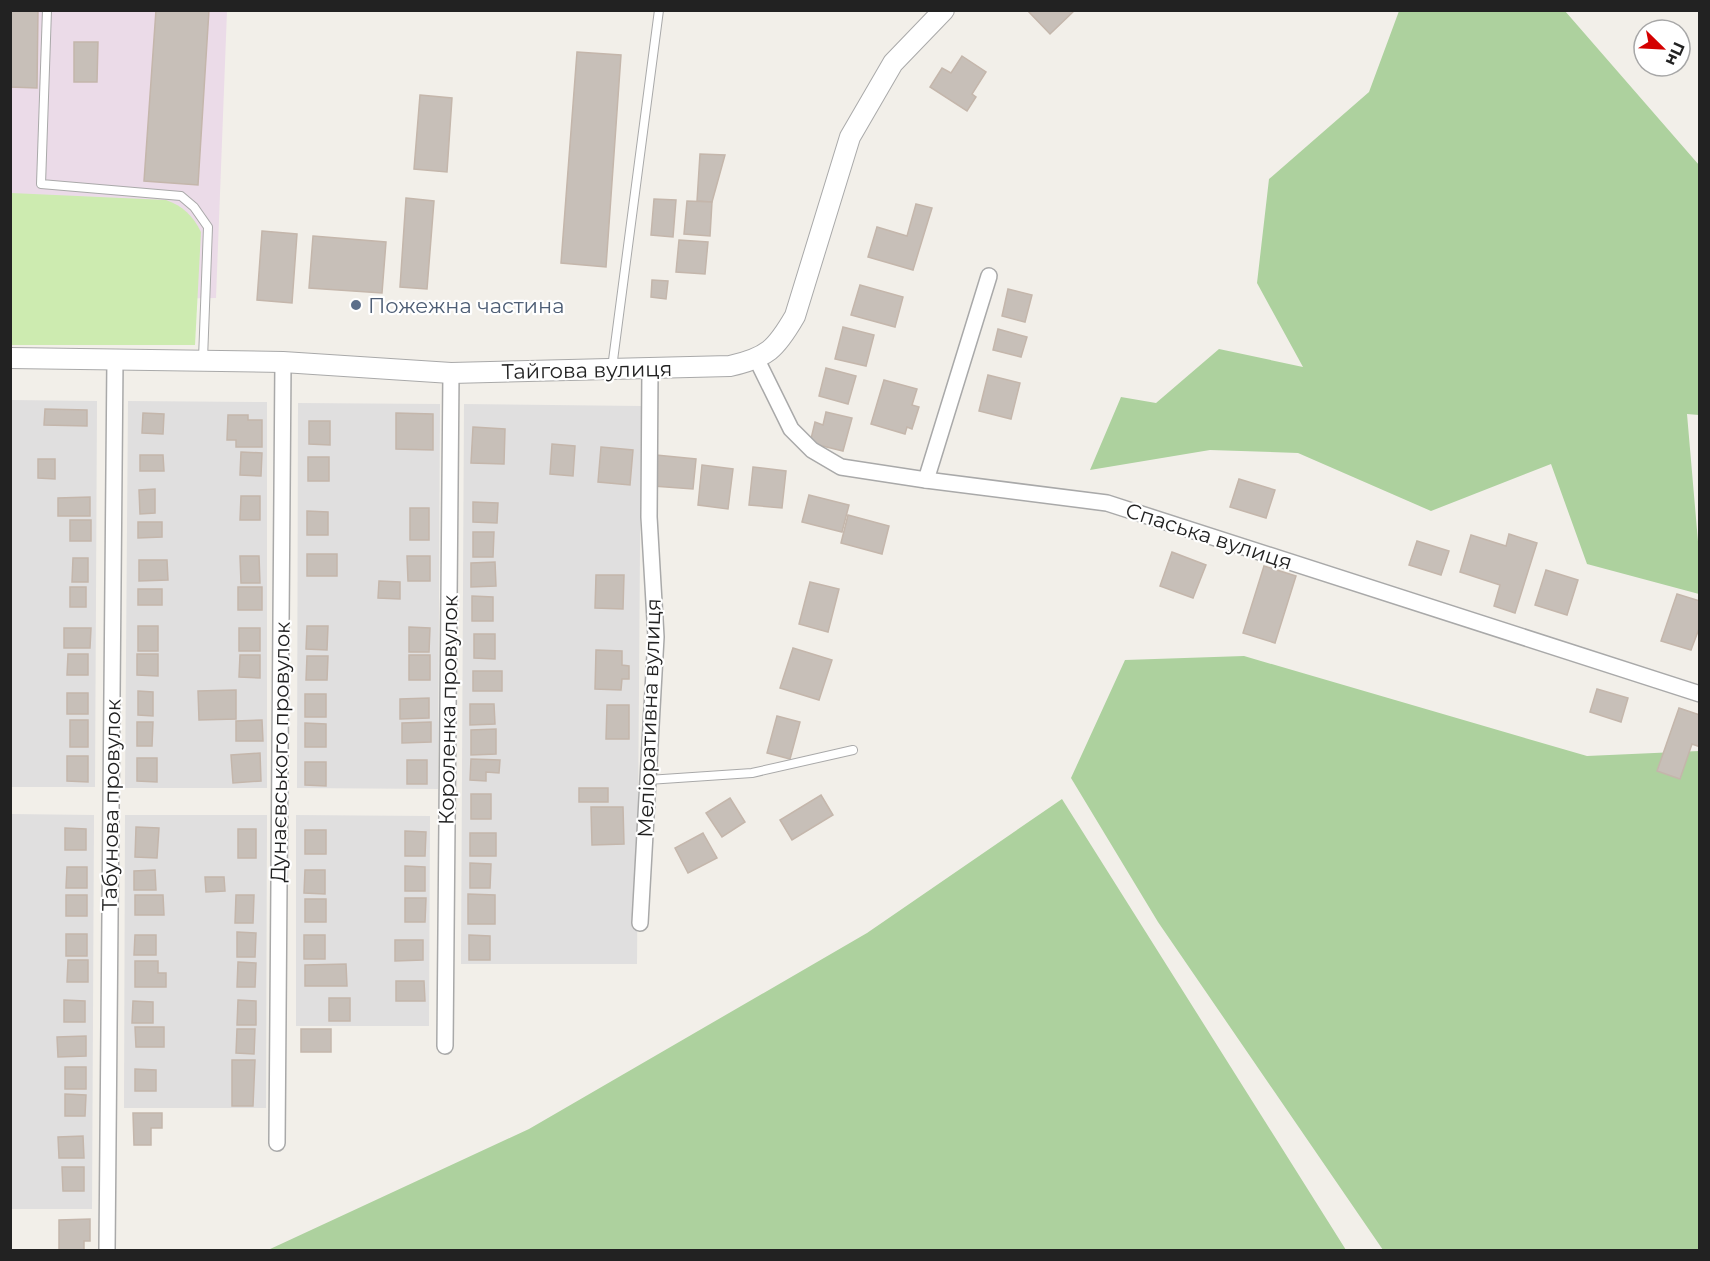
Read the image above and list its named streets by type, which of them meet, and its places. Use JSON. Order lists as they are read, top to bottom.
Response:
{
  "streets": {
    "street": [
      "Тайгова вулиця",
      "Спаська вулиця",
      "Короленка провулок",
      "Меліоративна вулиця",
      "Дунаєвського провулок",
      "Табунова провулок"
    ]
  },
  "crossings": [
    ["Тайгова вулиця", "Спаська вулиця"],
    ["Тайгова вулиця", "Короленка провулок"],
    ["Тайгова вулиця", "Меліоративна вулиця"],
    ["Тайгова вулиця", "Дунаєвського провулок"],
    ["Тайгова вулиця", "Табунова провулок"]
  ],
  "places": ["Пожежна частина"],
  "north": "bottom right"
}
